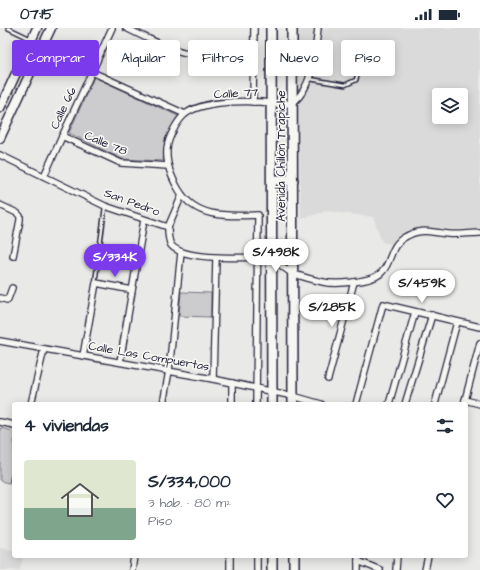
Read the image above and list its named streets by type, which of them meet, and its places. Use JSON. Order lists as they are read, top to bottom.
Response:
{
  "streets": {
    "main road": ["Avenida Chillón Trapiche"],
    "street": [
      "Calle 77",
      "Calle 66",
      "Calle 78",
      "San Pedro",
      "Calle Las Compuertas"
    ]
  },
  "crossings": [
    ["Calle 77", "Avenida Chillón Trapiche"],
    ["Calle 66", "Calle 78"],
    ["Calle 66", "San Pedro"],
    ["Avenida Chillón Trapiche", "Calle Las Compuertas"]
  ],
  "page": {
    "status": "07:15",
    "chip": [
      "Comprar",
      "Alquilar",
      "Filtros",
      "Nuevo",
      "Piso"
    ],
    "price": [
      "S/498K",
      "S/334K",
      "S/459K",
      "S/285K"
    ],
    "heading": "4 viviendas",
    "list": [
      {
        "name": "S/334,000",
        "note": "3 hab. · 80 m² · Piso"
      }
    ]
  }
}
